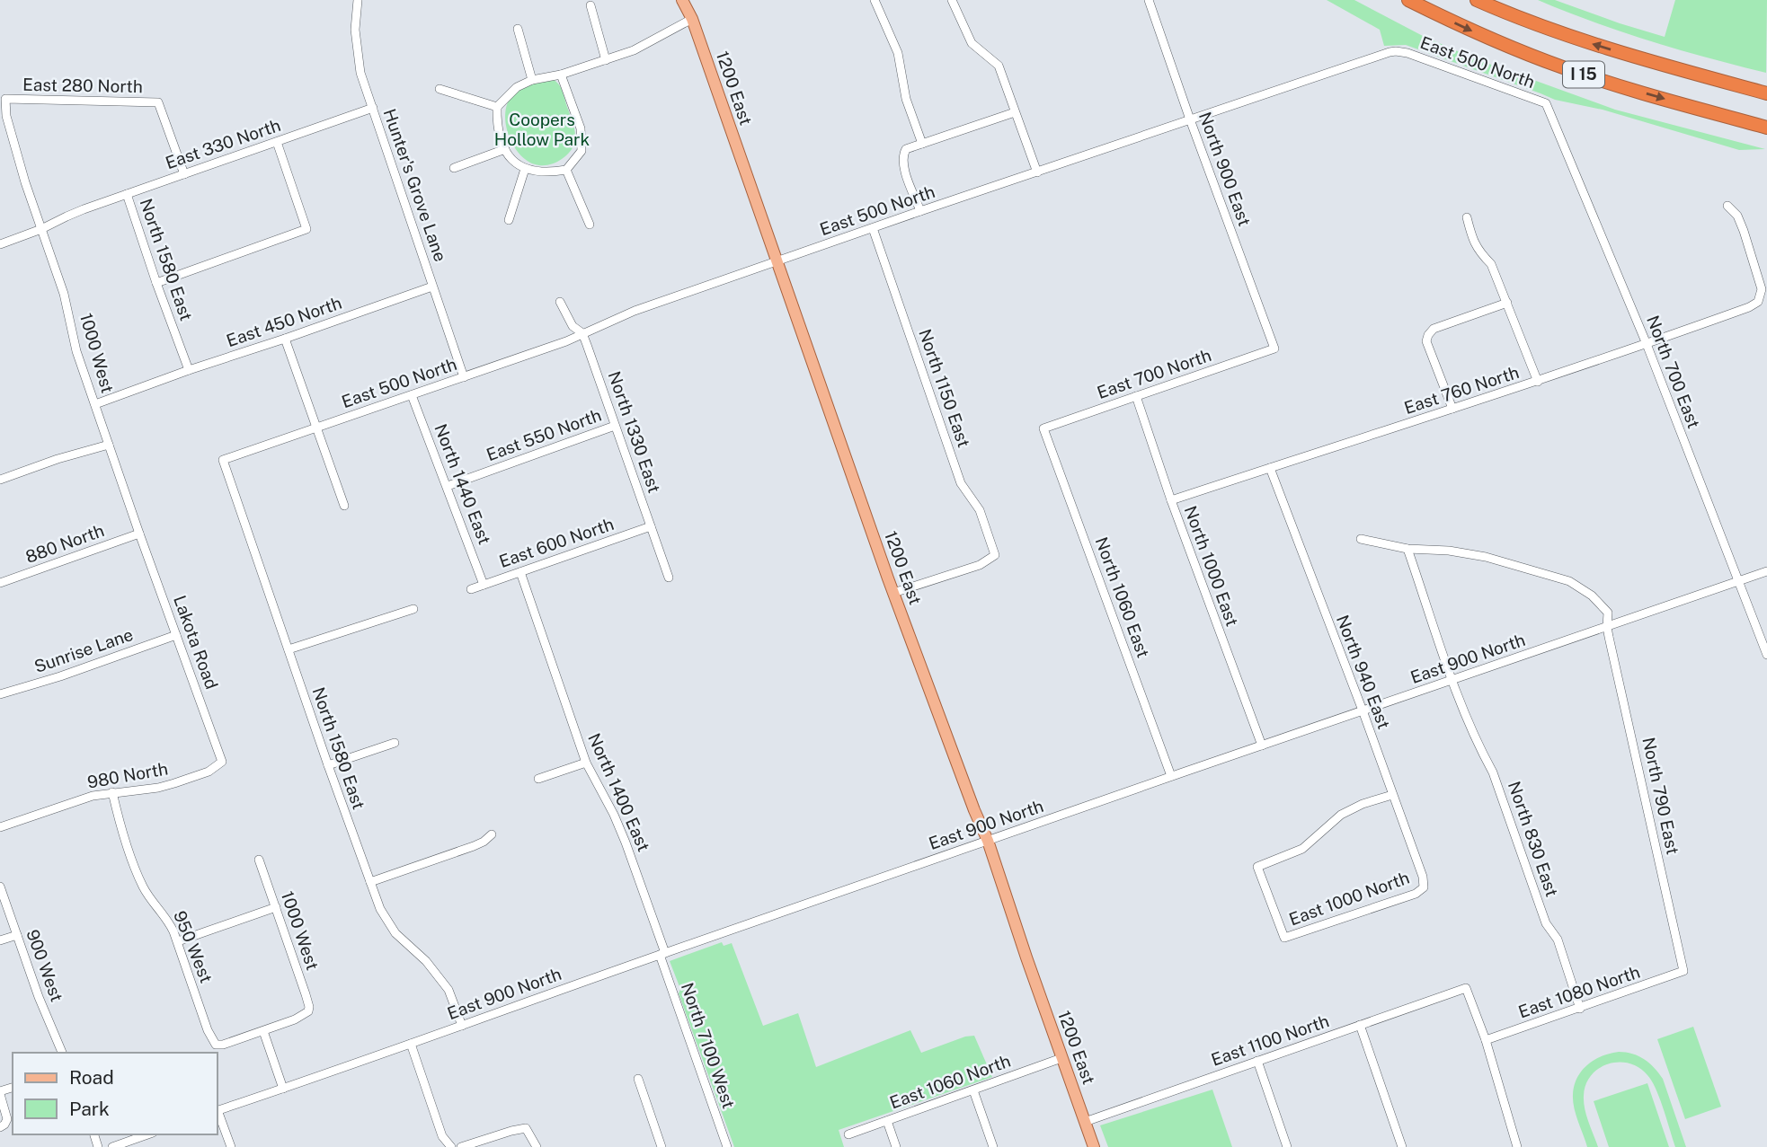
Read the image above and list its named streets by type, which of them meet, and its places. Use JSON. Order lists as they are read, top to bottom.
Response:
{
  "streets": {
    "highway": ["I 15"],
    "main road": ["1200 East"],
    "street": [
      "East 500 North",
      "East 280 North",
      "East 330 North",
      "North 900 East",
      "Hunter's Grove Lane",
      "North 1580 East",
      "East 450 North",
      "1000 West",
      "North 700 East",
      "East 700 North",
      "North 1150 East",
      "East 760 North",
      "North 1330 East",
      "East 550 North",
      "North 1440 East",
      "East 600 North",
      "880 North",
      "North 1000 East",
      "North 1060 East",
      "Lakota Road",
      "Sunrise Lane",
      "East 900 North",
      "North 940 East",
      "980 North",
      "North 1400 East",
      "North 790 East",
      "North 830 East",
      "East 1000 North",
      "950 West",
      "900 West",
      "East 1080 North",
      "East 1100 North",
      "North 7100 West",
      "East 1060 North"
    ]
  },
  "crossings": [
    ["East 500 North", "1200 East"],
    ["East 500 North", "North 900 East"],
    ["East 500 North", "Hunter's Grove Lane"],
    ["East 500 North", "North 1580 East"],
    ["East 500 North", "North 700 East"],
    ["East 500 North", "North 1150 East"],
    ["East 500 North", "North 1330 East"],
    ["East 500 North", "North 1440 East"],
    ["East 280 North", "East 330 North"],
    ["East 280 North", "1000 West"],
    ["1200 East", "North 1150 East"],
    ["1200 East", "East 900 North"],
    ["1200 East", "East 1100 North"],
    ["1200 East", "East 1060 North"],
    ["East 330 North", "Hunter's Grove Lane"],
    ["East 330 North", "North 1580 East"],
    ["East 330 North", "1000 West"],
    ["North 900 East", "East 700 North"],
    ["Hunter's Grove Lane", "East 450 North"],
    ["North 1580 East", "East 450 North"],
    ["North 1580 East", "East 900 North"],
    ["East 450 North", "1000 West"],
    ["1000 West", "880 North"],
    ["1000 West", "Lakota Road"],
    ["1000 West", "950 West"],
    ["North 700 East", "East 760 North"],
    ["North 700 East", "East 900 North"],
    ["East 700 North", "North 1000 East"],
    ["East 700 North", "North 1060 East"],
    ["East 760 North", "North 1000 East"],
    ["East 760 North", "North 940 East"],
    ["North 1330 East", "East 550 North"],
    ["North 1330 East", "East 600 North"],
    ["East 550 North", "North 1440 East"],
    ["North 1440 East", "East 600 North"],
    ["East 600 North", "North 1400 East"],
    ["880 North", "Lakota Road"],
    ["North 1000 East", "East 900 North"],
    ["North 1060 East", "East 900 North"],
    ["Lakota Road", "Sunrise Lane"],
    ["Lakota Road", "980 North"],
    ["East 900 North", "North 940 East"],
    ["East 900 North", "North 1400 East"],
    ["East 900 North", "North 790 East"],
    ["East 900 North", "North 830 East"],
    ["East 900 North", "North 7100 West"],
    ["North 940 East", "East 1000 North"],
    ["980 North", "950 West"],
    ["North 1400 East", "North 7100 West"],
    ["North 790 East", "North 830 East"],
    ["North 790 East", "East 1080 North"],
    ["North 830 East", "East 1080 North"],
    ["East 1080 North", "East 1100 North"]
  ],
  "parks": ["Coopers Hollow Park"],
  "legend": ["Road", "Park"]
}
